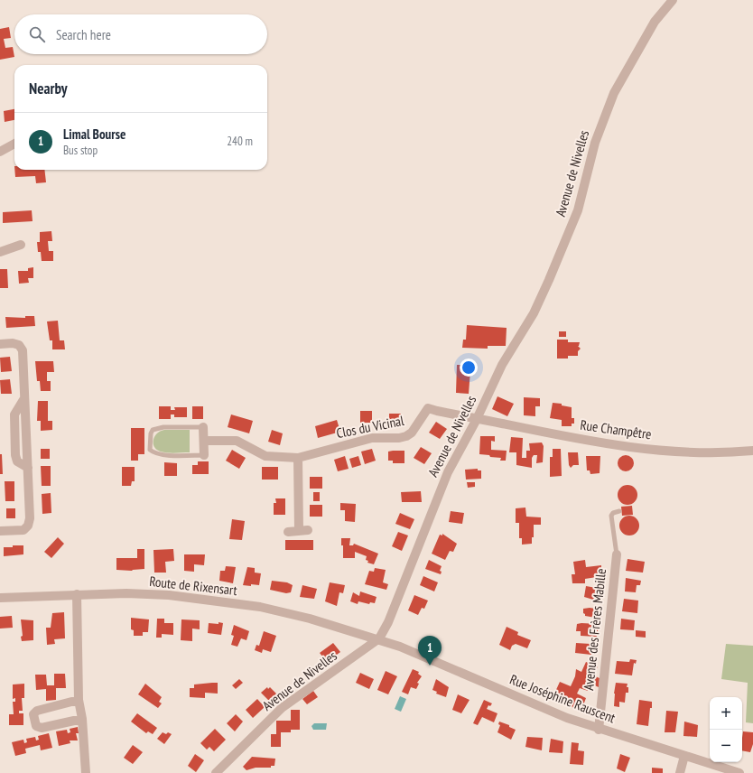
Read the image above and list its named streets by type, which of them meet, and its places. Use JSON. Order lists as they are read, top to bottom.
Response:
{
  "streets": {
    "street": [
      "Avenue de Nivelles",
      "Clos du Vicinal",
      "Rue Champêtre",
      "Route de Rixensart",
      "Avenue des Frères Mabille",
      "Rue Joséphine Rauscent"
    ]
  },
  "crossings": [
    ["Avenue de Nivelles", "Clos du Vicinal"],
    ["Avenue de Nivelles", "Rue Champêtre"],
    ["Avenue de Nivelles", "Route de Rixensart"],
    ["Avenue de Nivelles", "Rue Joséphine Rauscent"],
    ["Clos du Vicinal", "Rue Champêtre"],
    ["Route de Rixensart", "Rue Joséphine Rauscent"],
    ["Avenue des Frères Mabille", "Rue Joséphine Rauscent"]
  ],
  "page": {
    "search": "Search here",
    "heading": "Nearby",
    "list": [
      {
        "mark": "1",
        "name": "Limal Bourse",
        "note": "Bus stop",
        "value": "240 m"
      }
    ],
    "pins": "1",
    "map_buttons": ["+", "−"]
  }
}
